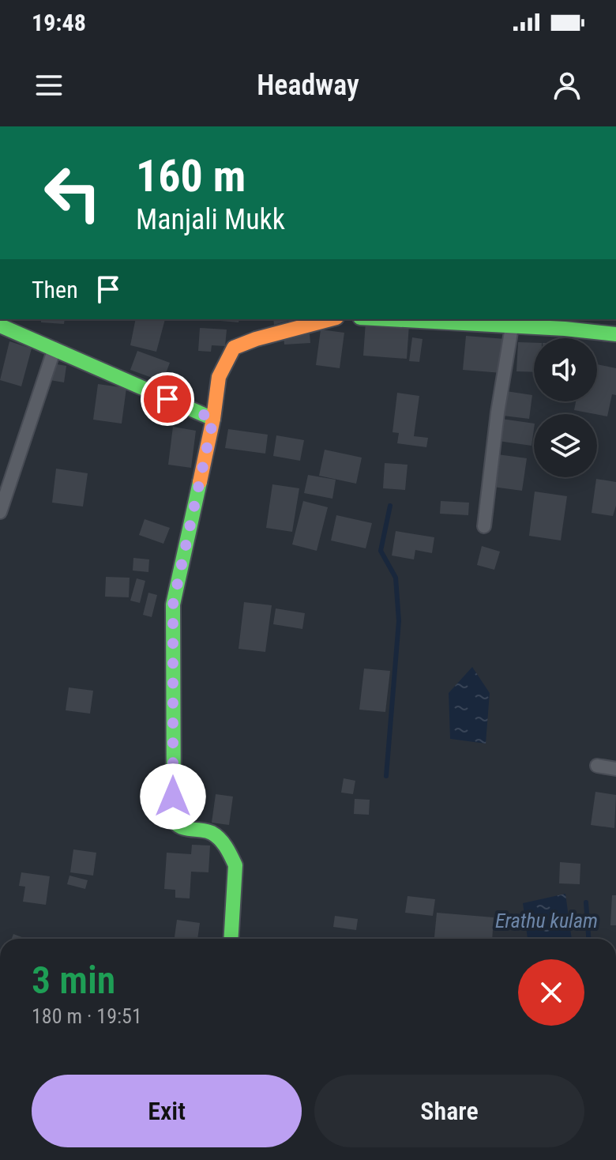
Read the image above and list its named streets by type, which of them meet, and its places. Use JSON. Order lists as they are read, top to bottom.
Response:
{
  "water": ["Erathu kulam"],
  "page": {
    "status": "19:48",
    "header": "Headway",
    "turn": ["160 m", "Manjali Mukk"],
    "then": "Then",
    "heading": ["3 min", "180 m · 19:51"],
    "buttons": ["Exit", "Share"]
  }
}
